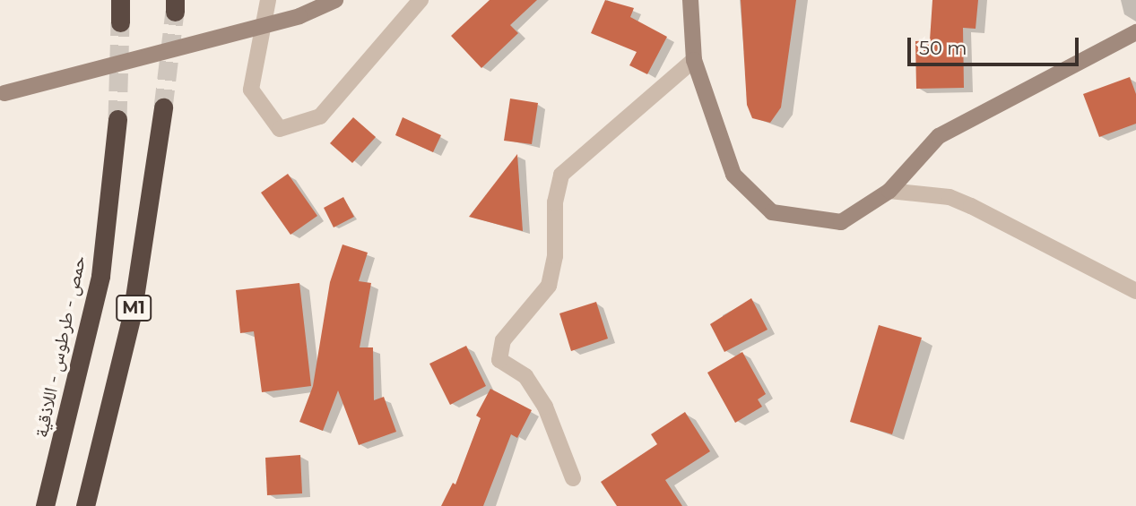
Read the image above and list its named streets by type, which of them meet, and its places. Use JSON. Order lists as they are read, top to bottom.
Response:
{
  "streets": {
    "highway": ["M1", "حمص - طرطوس - اللاذقية"]
  },
  "scale_bar": "50 m"
}
